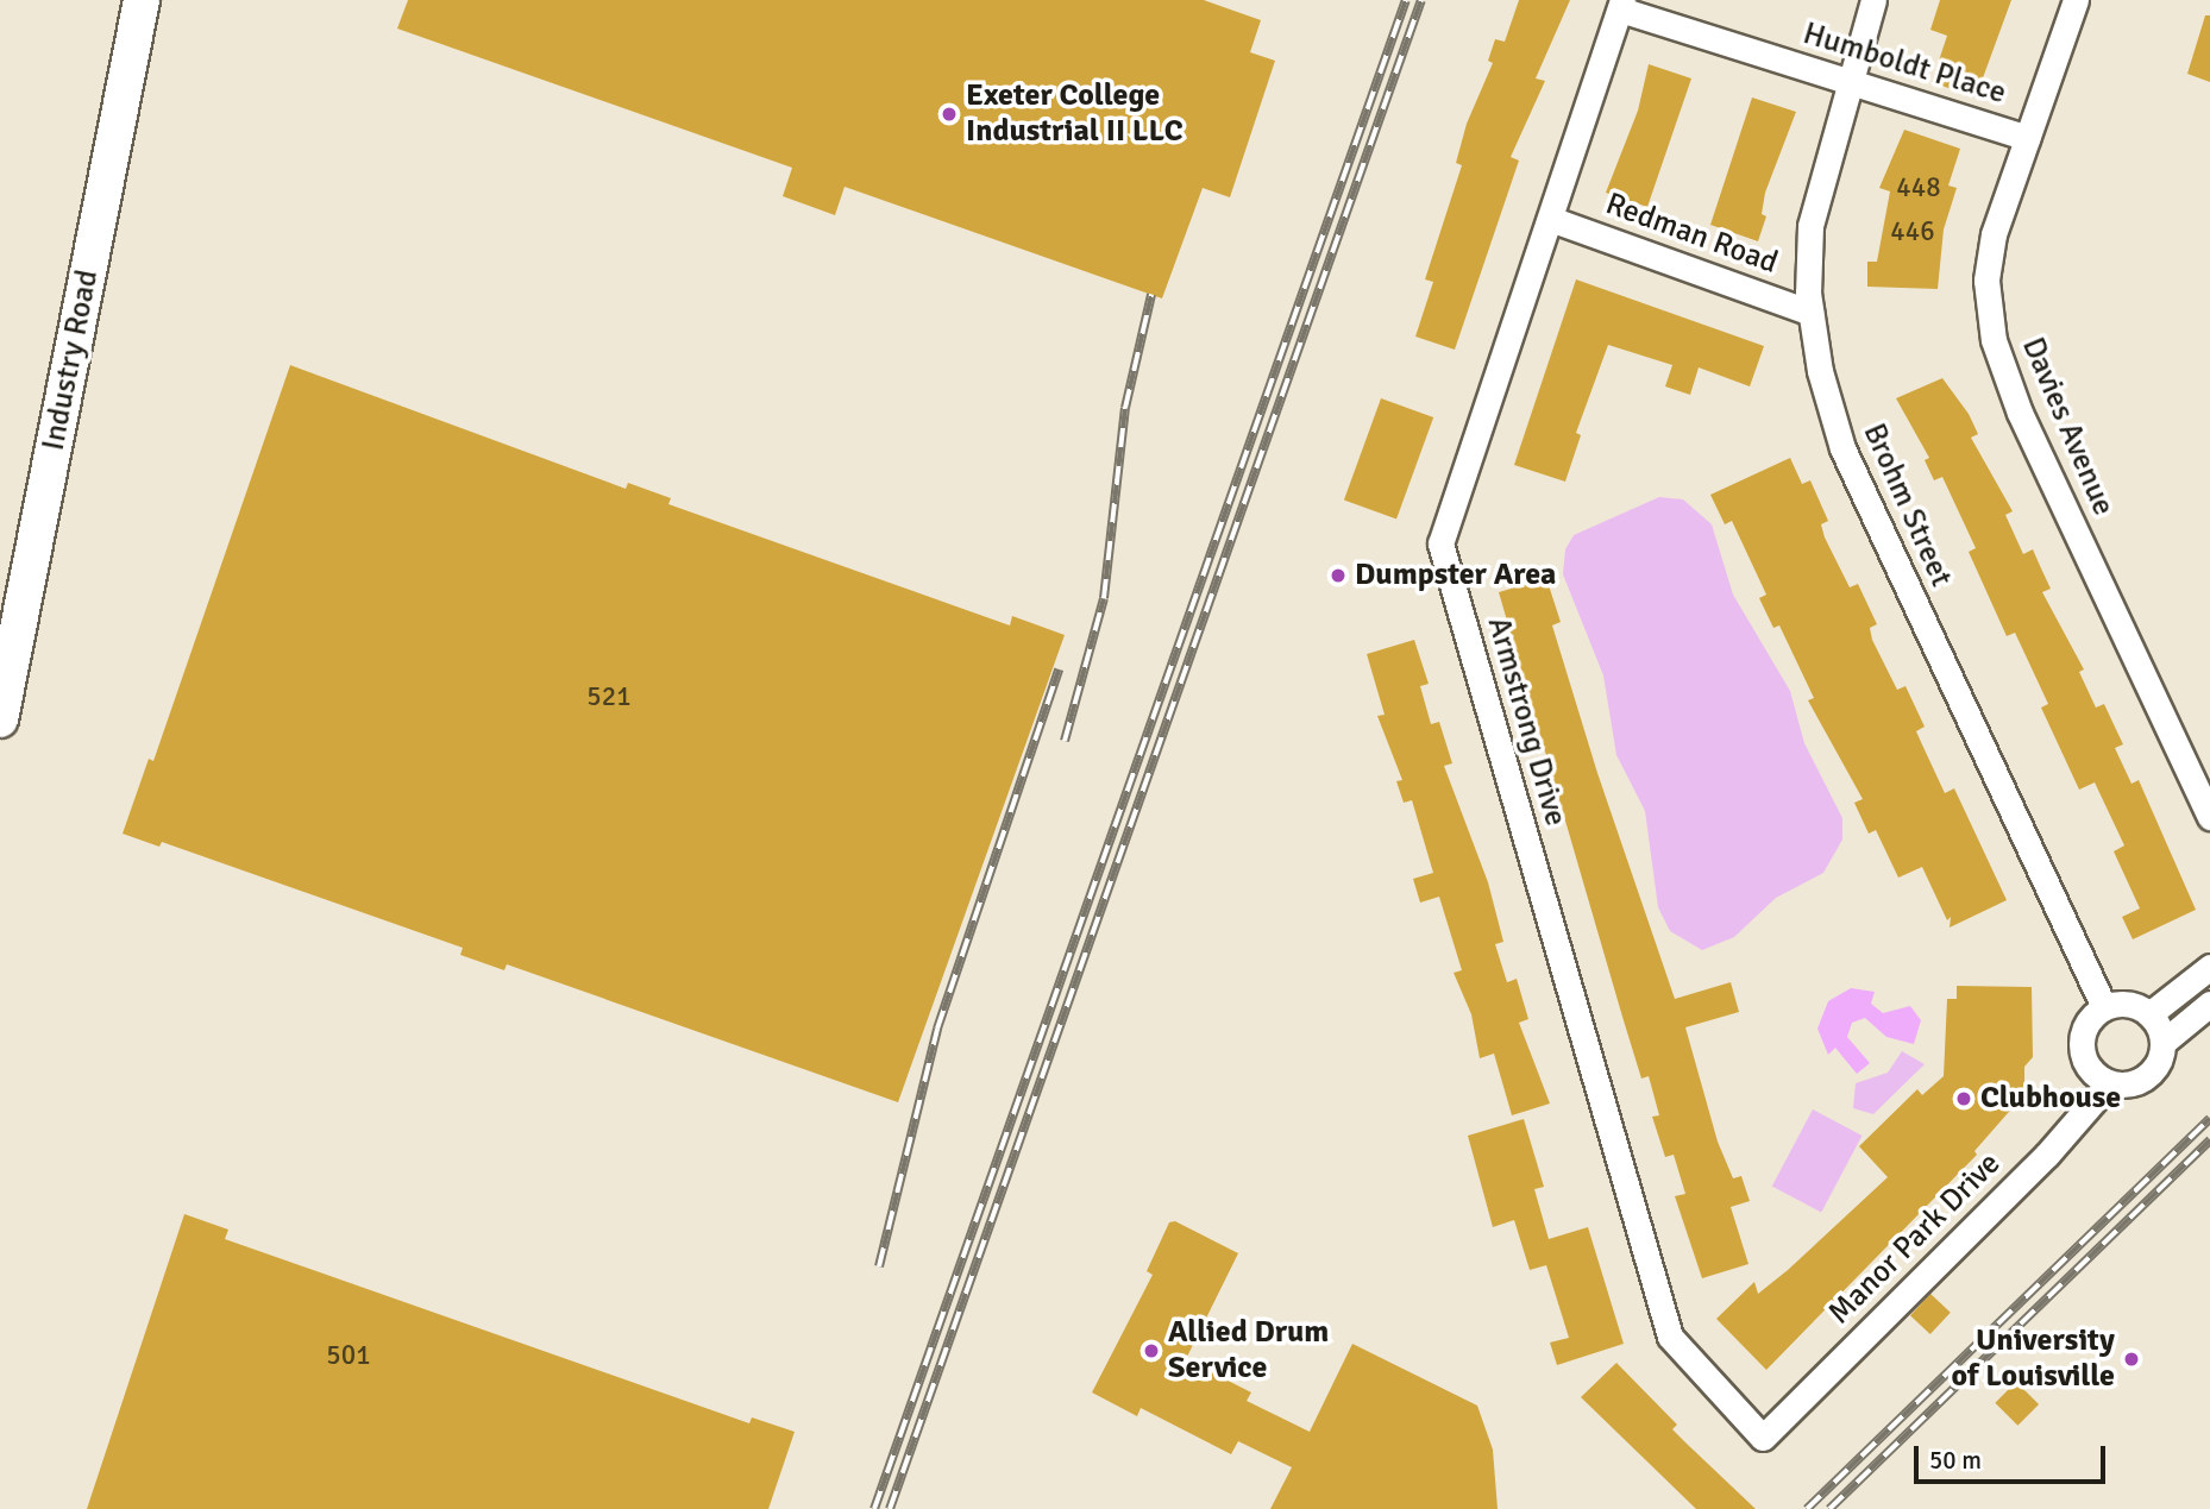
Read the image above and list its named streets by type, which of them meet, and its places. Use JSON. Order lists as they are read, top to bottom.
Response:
{
  "streets": {
    "main road": ["Industry Road"],
    "street": [
      "Humboldt Place",
      "Redman Road",
      "Davies Avenue",
      "Brohm Street",
      "Armstrong Drive",
      "Manor Park Drive"
    ]
  },
  "crossings": [
    ["Humboldt Place", "Davies Avenue"],
    ["Humboldt Place", "Brohm Street"],
    ["Humboldt Place", "Armstrong Drive"],
    ["Redman Road", "Brohm Street"],
    ["Redman Road", "Armstrong Drive"],
    ["Brohm Street", "Manor Park Drive"],
    ["Armstrong Drive", "Manor Park Drive"]
  ],
  "places": [
    "Exeter College Industrial II LLC",
    "Dumpster Area",
    "Clubhouse",
    "Allied Drum Service",
    "University of Louisville"
  ],
  "house_numbers": [
    "448",
    "446",
    "521",
    "501"
  ],
  "scale_bar": "50 m"
}
